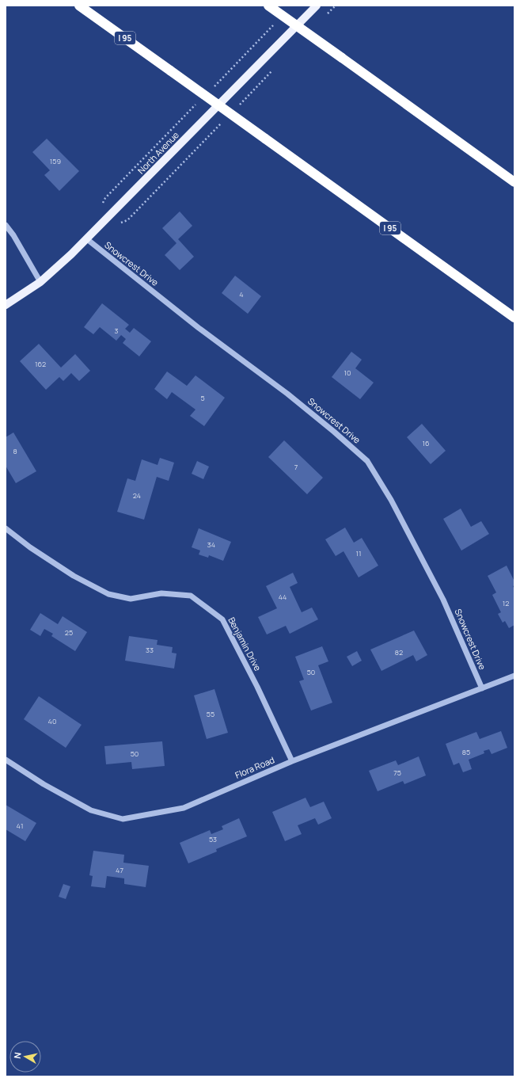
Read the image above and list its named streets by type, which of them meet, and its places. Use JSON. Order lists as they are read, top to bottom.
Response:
{
  "streets": {
    "highway": ["I 95"],
    "main road": ["North Avenue"],
    "street": ["Snowcrest Drive", "Benjamin Drive", "Flora Road"]
  },
  "crossings": [
    ["North Avenue", "Snowcrest Drive"],
    ["Snowcrest Drive", "Flora Road"],
    ["Benjamin Drive", "Flora Road"]
  ],
  "house_numbers": [
    "159",
    "4",
    "3",
    "162",
    "10",
    "5",
    "16",
    "8",
    "7",
    "24",
    "34",
    "11",
    "44",
    "12",
    "25",
    "33",
    "82",
    "50",
    "55",
    "40",
    "85",
    "50",
    "75",
    "41",
    "53",
    "47"
  ],
  "north": "left"
}
